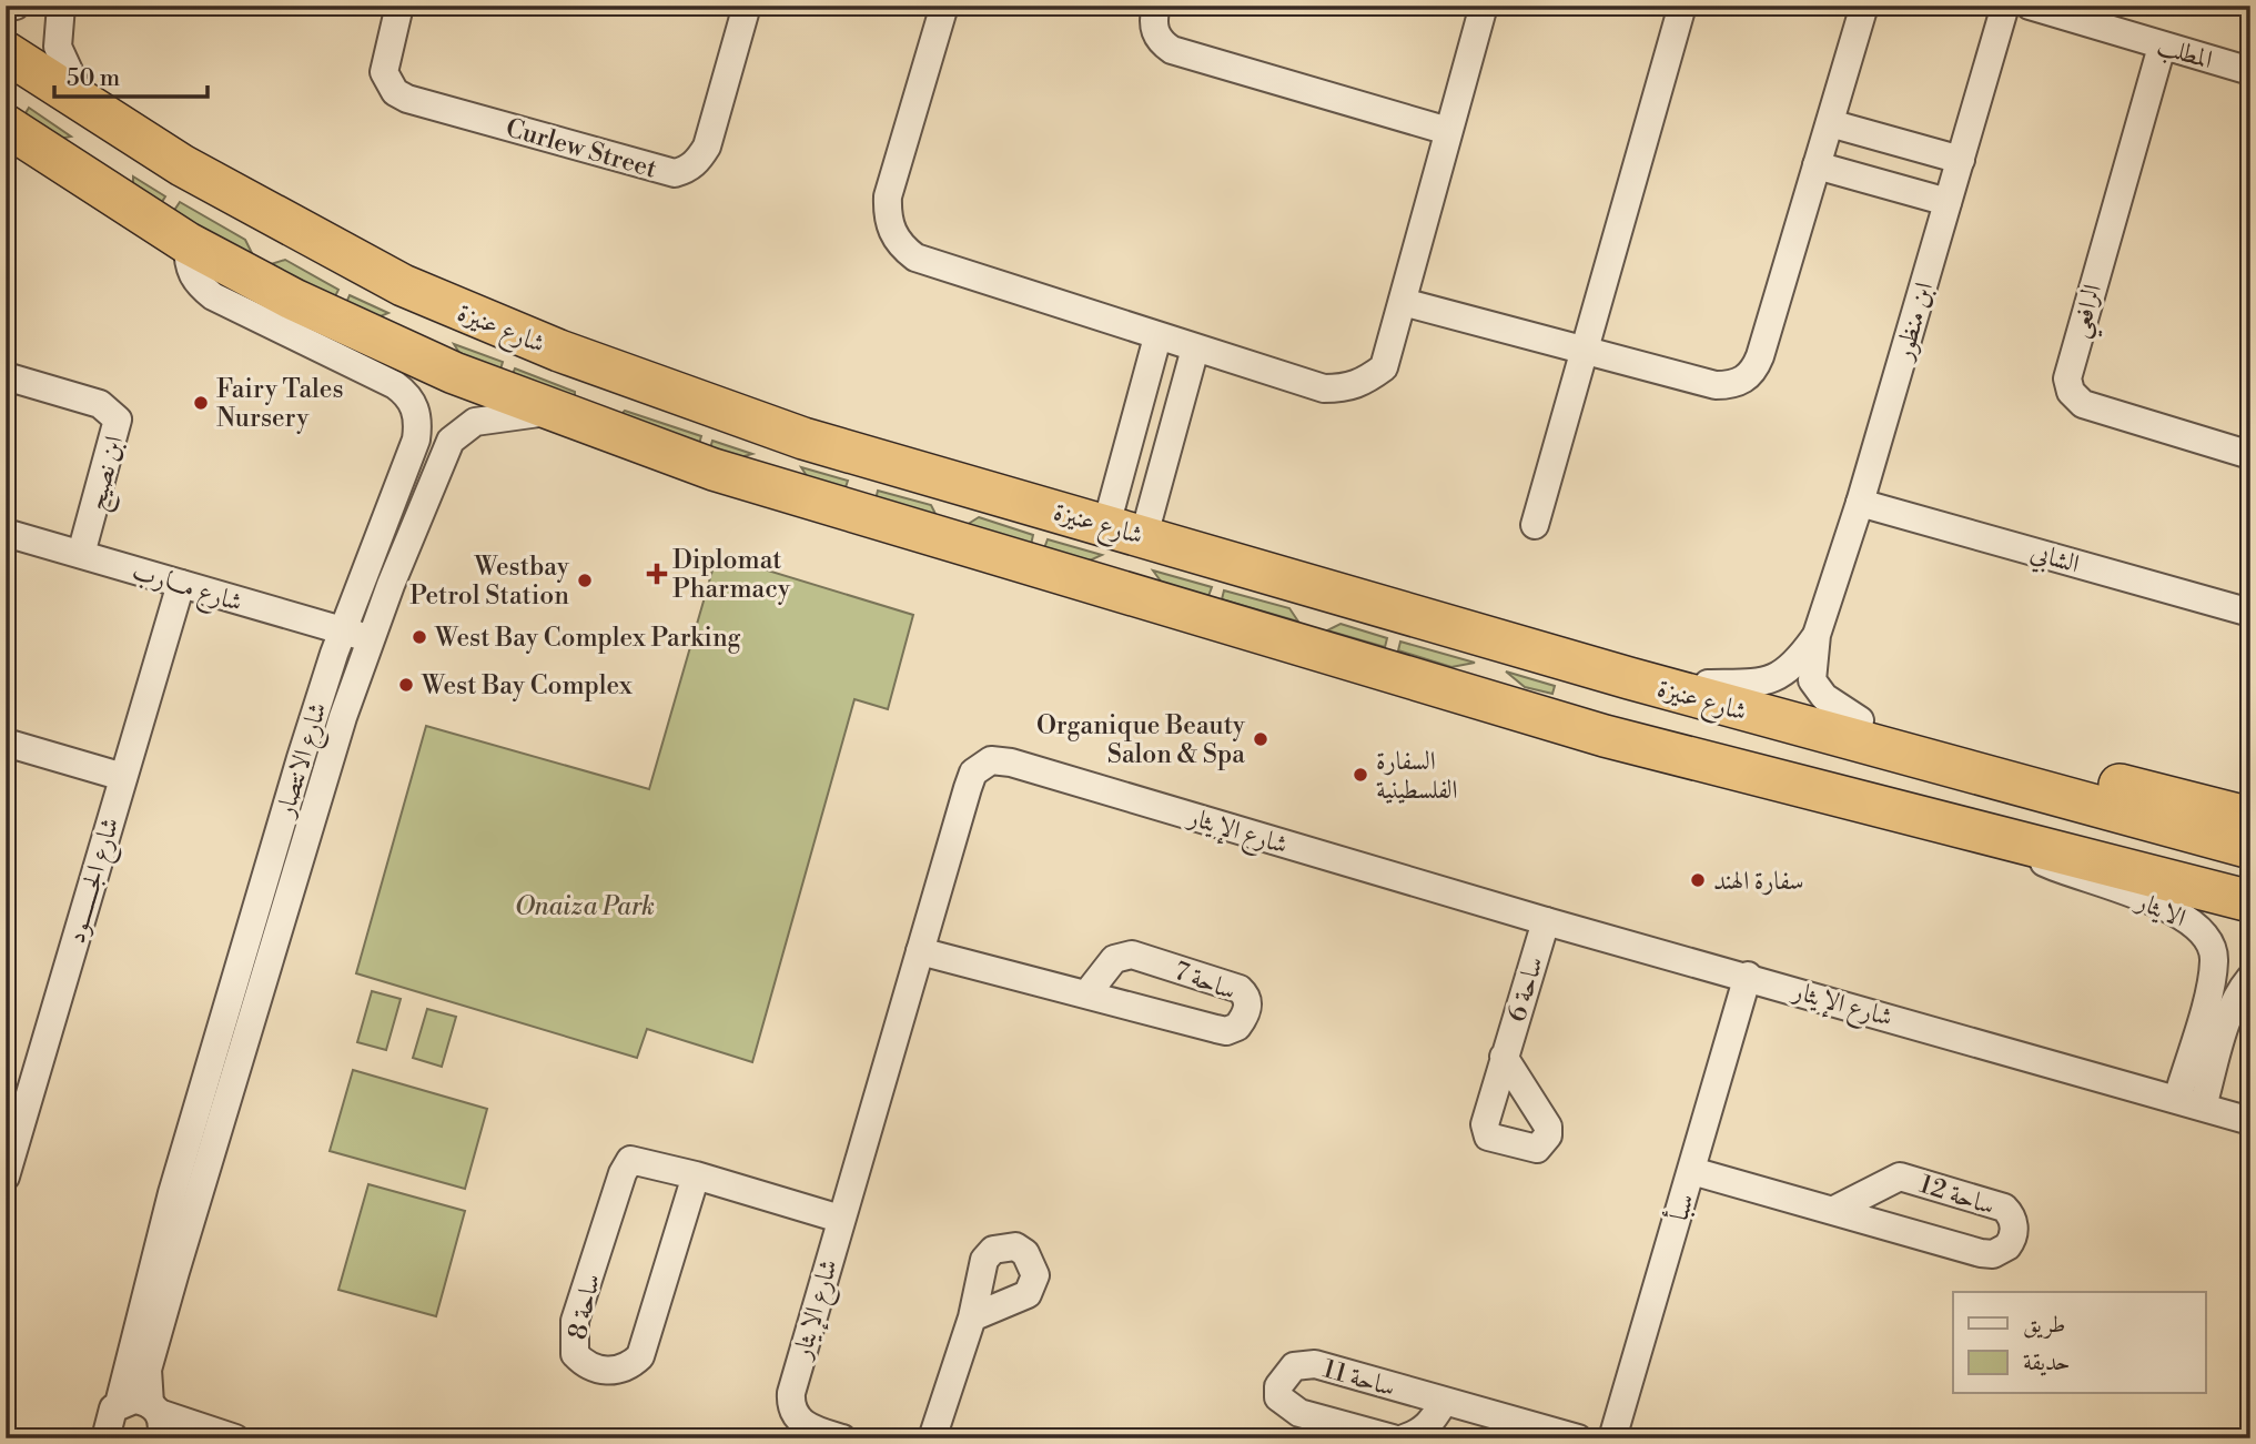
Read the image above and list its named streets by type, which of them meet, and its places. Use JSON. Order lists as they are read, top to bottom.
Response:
{
  "streets": {
    "highway": ["شارع عنيزة"],
    "street": [
      "المطلب",
      "Curlew Street",
      "الرافعي",
      "ابن منظور",
      "ابن نصيح",
      "الشابي",
      "شارع مـــارب",
      "شارع الانتصار",
      "شارع الإيثار",
      "شارع الجــــــــود",
      "الايثار",
      "ساحة 7",
      "ساحة 6",
      "ساحة 12",
      "سبأ",
      "ساحة 8",
      "ساحة 11"
    ]
  },
  "crossings": [
    ["المطلب", "الرافعي"],
    ["ابن منظور", "الشابي"],
    ["ابن نصيح", "شارع مـــارب"],
    ["شارع مـــارب", "شارع الانتصار"],
    ["شارع مـــارب", "شارع الجــــــــود"],
    ["شارع الإيثار", "الايثار"],
    ["شارع الإيثار", "ساحة 7"],
    ["شارع الإيثار", "ساحة 6"],
    ["شارع الإيثار", "سبأ"],
    ["شارع الإيثار", "ساحة 8"],
    ["ساحة 12", "سبأ"]
  ],
  "parks": ["Onaiza Park"],
  "places": {
    "other": [
      "Fairy Tales Nursery",
      "Westbay Petrol Station",
      "West Bay Complex Parking",
      "West Bay Complex",
      "Organique Beauty Salon & Spa",
      "السفارة الفلسطينية",
      "سفارة الهند"
    ],
    "health": ["Diplomat Pharmacy"]
  },
  "legend": ["طريق", "حديقة"],
  "scale_bar": "50 m"
}
